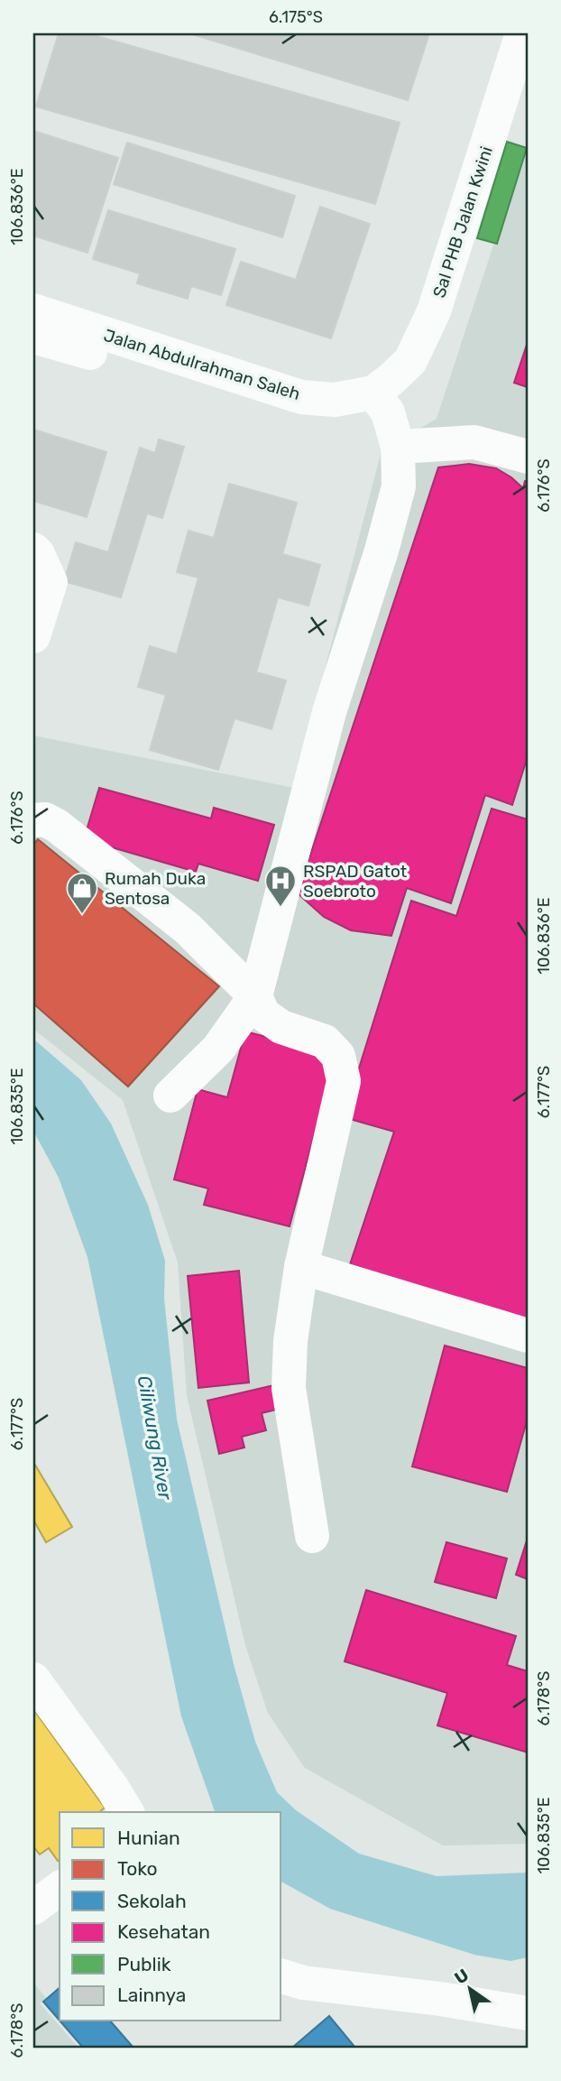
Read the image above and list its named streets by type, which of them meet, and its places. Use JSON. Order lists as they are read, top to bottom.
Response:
{
  "streets": {
    "street": ["Sal PHB Jalan Kwini", "Jalan Abdulrahman Saleh"]
  },
  "crossings": [
    ["Sal PHB Jalan Kwini", "Jalan Abdulrahman Saleh"]
  ],
  "water": ["Ciliwung River"],
  "places": {
    "hospital": ["RSPAD Gatot Soebroto"],
    "shop": ["Rumah Duka Sentosa"]
  },
  "legend": [
    "Hunian",
    "Toko",
    "Sekolah",
    "Kesehatan",
    "Publik",
    "Lainnya"
  ],
  "north": "top left",
  "coordinates": [
    "6.175°S",
    "106.836°E",
    "6.176°S",
    "6.177°S",
    "106.835°E",
    "6.178°S"
  ]
}
